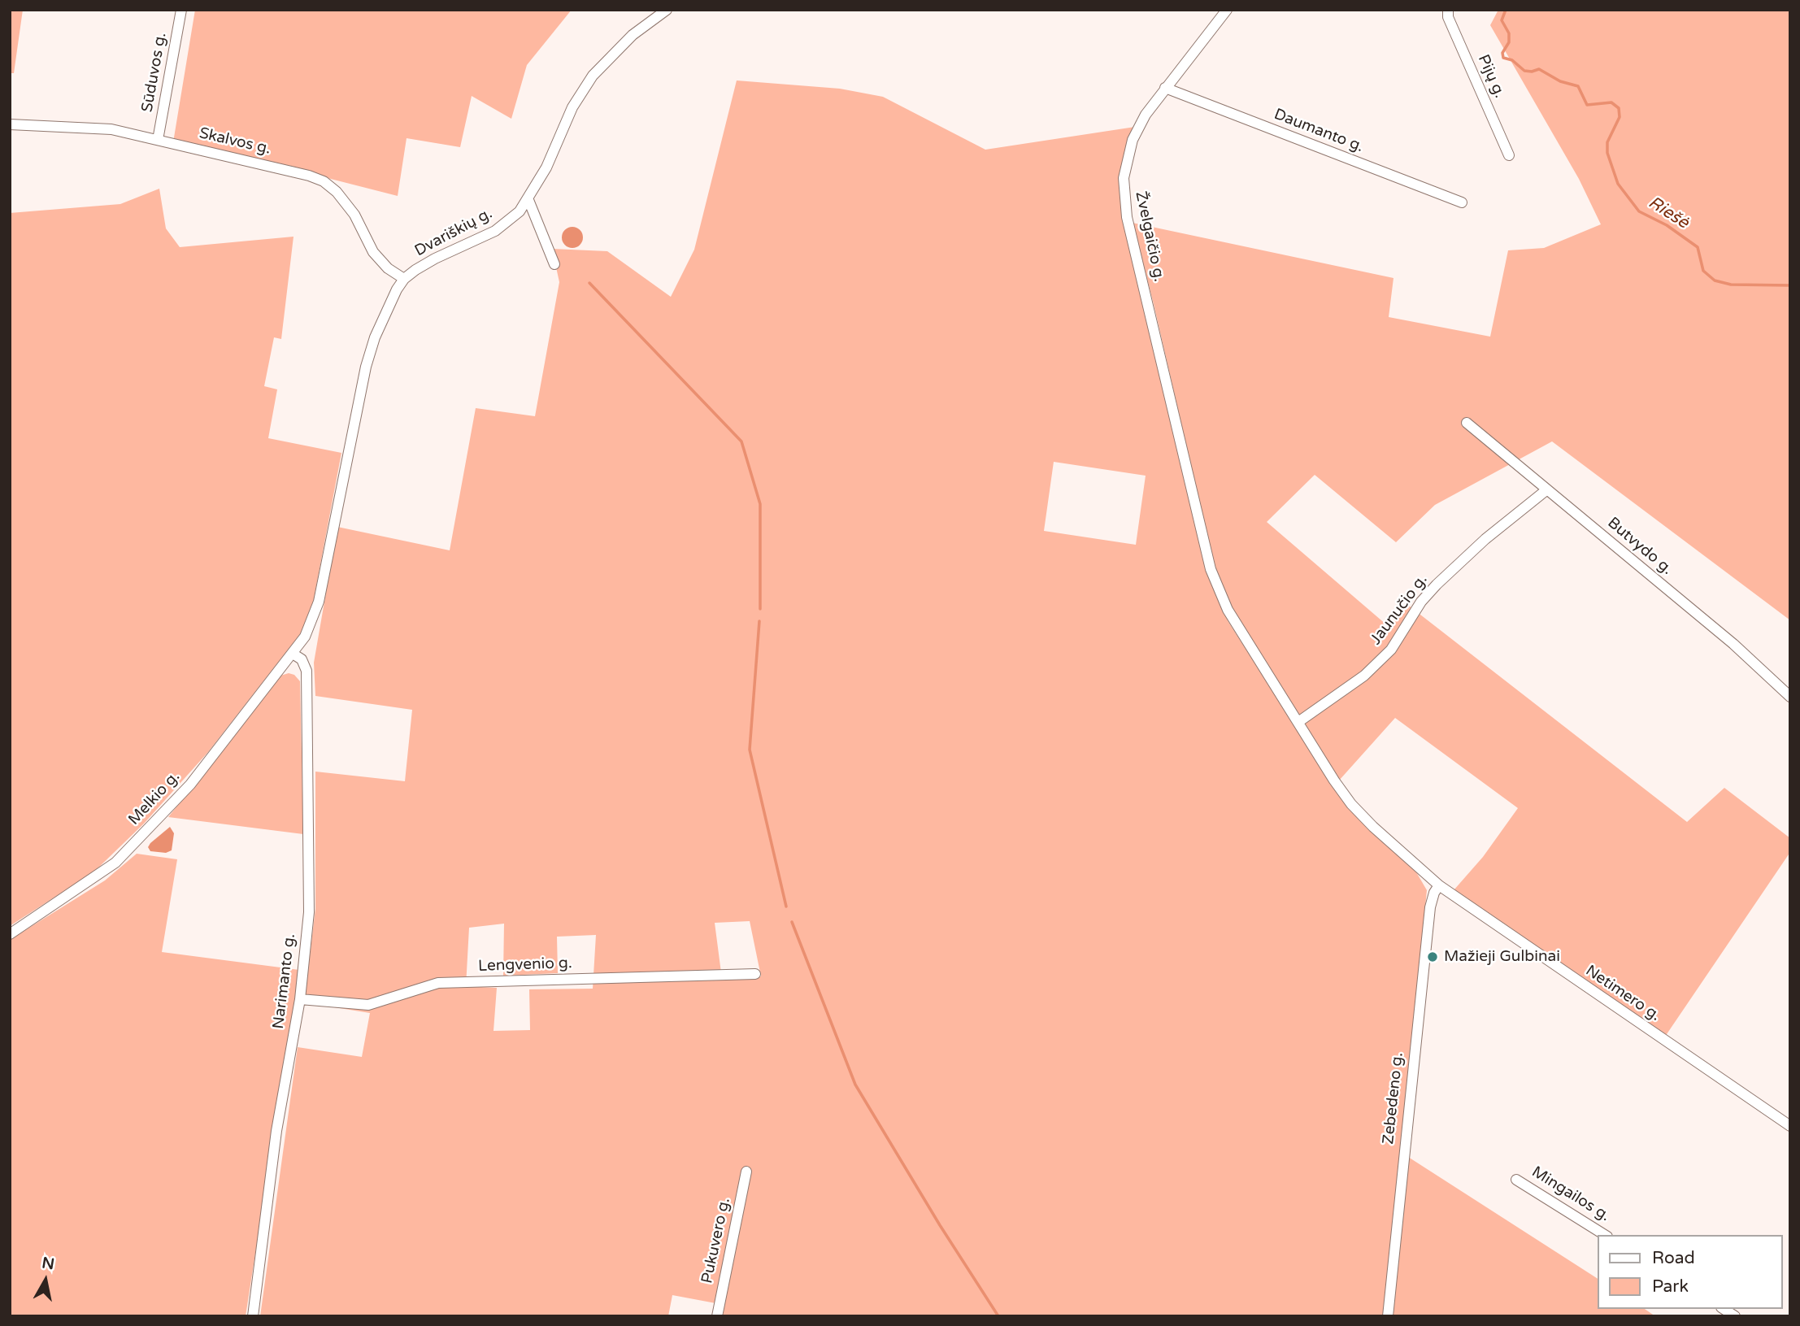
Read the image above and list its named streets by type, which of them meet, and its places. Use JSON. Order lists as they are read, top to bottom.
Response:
{
  "streets": {
    "street": [
      "Sūduvos g.",
      "Pijų g.",
      "Daumanto g.",
      "Skalvos g.",
      "Dvariškių g.",
      "Žvelgaičio g.",
      "Butvydo g.",
      "Jaunučio g.",
      "Melkio g.",
      "Lengvenio g.",
      "Narimanto g.",
      "Netimero g.",
      "Zebedeno g.",
      "Mingailos g.",
      "Pukuvero g."
    ]
  },
  "crossings": [
    ["Sūduvos g.", "Skalvos g."],
    ["Daumanto g.", "Žvelgaičio g."],
    ["Skalvos g.", "Dvariškių g."],
    ["Dvariškių g.", "Melkio g."],
    ["Dvariškių g.", "Narimanto g."],
    ["Žvelgaičio g.", "Jaunučio g."],
    ["Žvelgaičio g.", "Netimero g."],
    ["Butvydo g.", "Jaunučio g."],
    ["Jaunučio g.", "Netimero g."],
    ["Melkio g.", "Narimanto g."],
    ["Lengvenio g.", "Narimanto g."],
    ["Netimero g.", "Zebedeno g."]
  ],
  "water": ["Riešė"],
  "places": ["Mažieji Gulbinai"],
  "legend": ["Road", "Park"],
  "north": "top"
}
